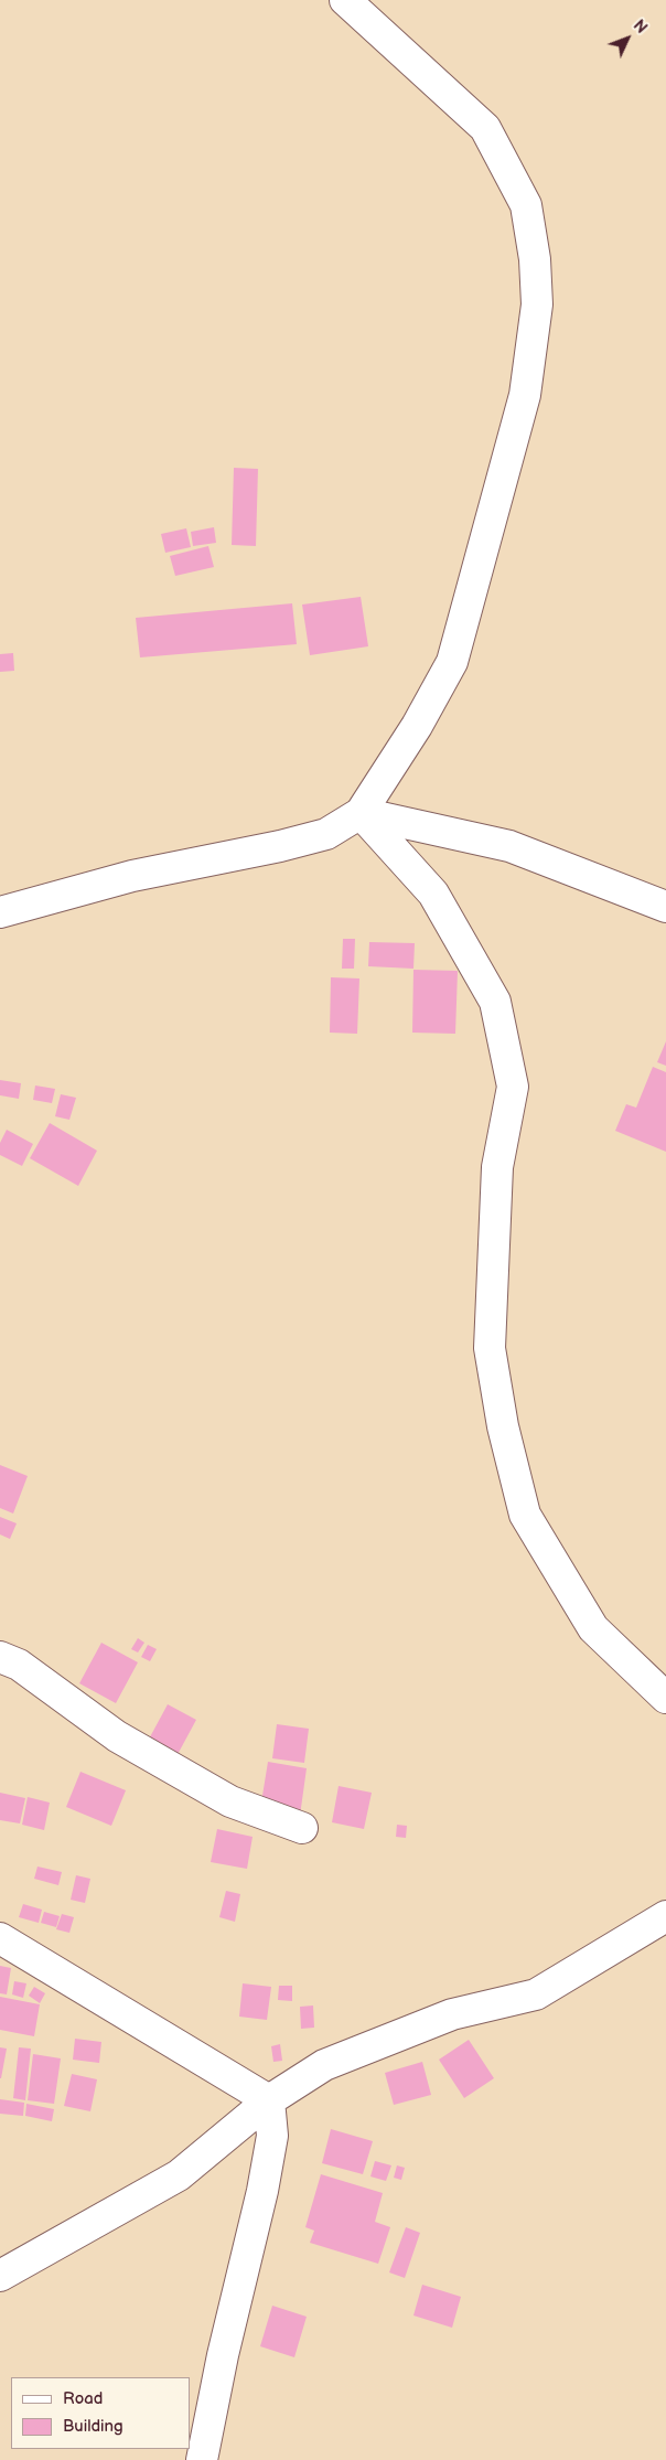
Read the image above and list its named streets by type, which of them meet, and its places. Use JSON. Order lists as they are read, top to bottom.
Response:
{
  "legend": ["Road", "Building"],
  "north": "top right"
}
